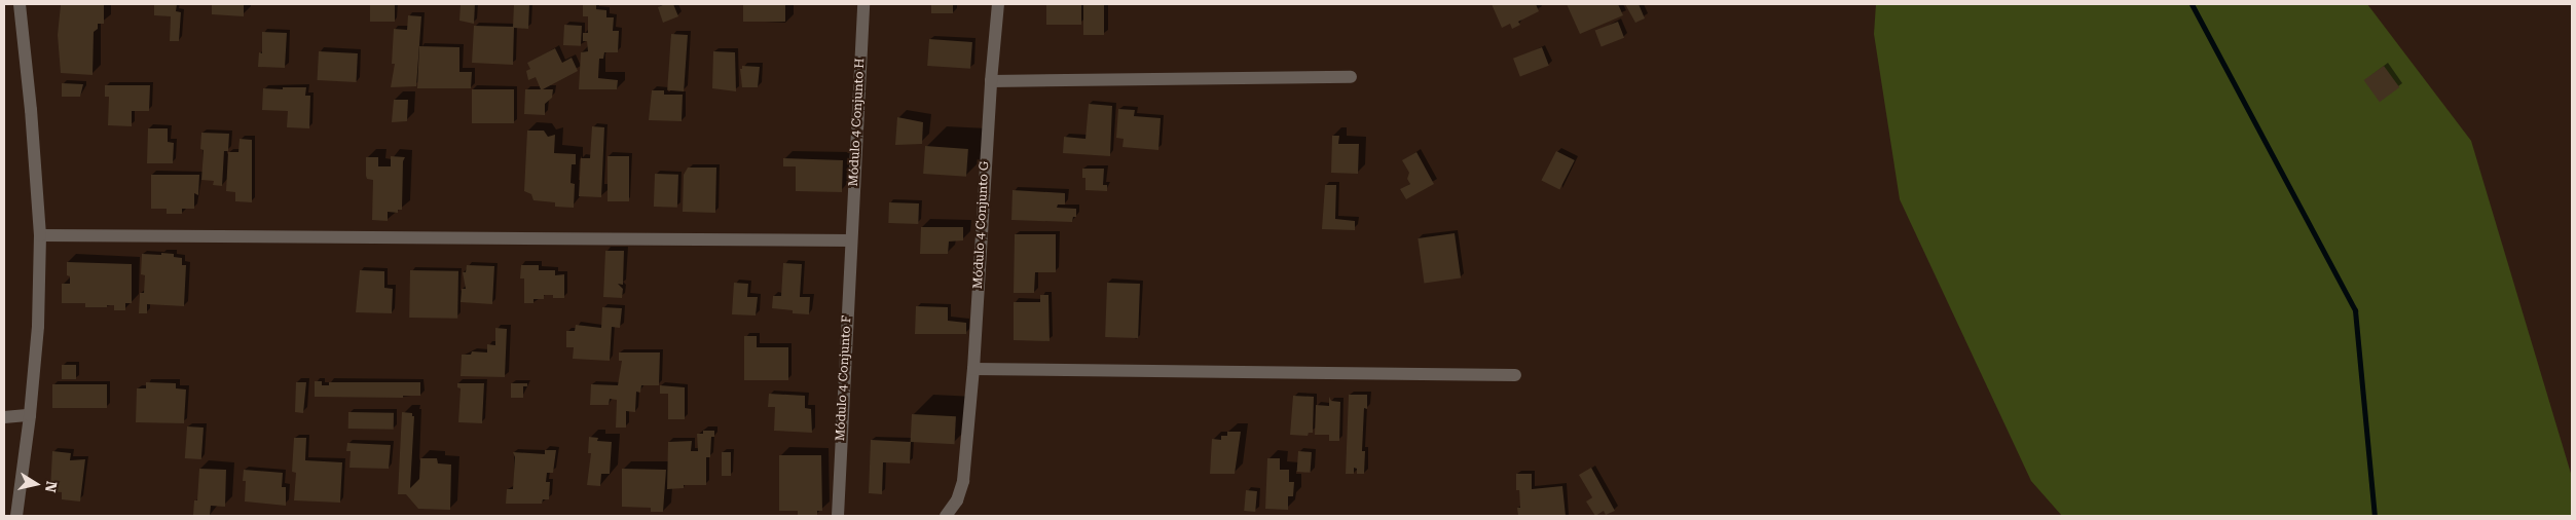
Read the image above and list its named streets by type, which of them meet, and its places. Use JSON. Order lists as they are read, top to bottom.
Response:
{
  "streets": {
    "street": ["Módulo 4 Conjunto H", "Módulo 4 Conjunto G", "Módulo 4 Conjunto F"]
  },
  "crossings": [
    ["Módulo 4 Conjunto H", "Módulo 4 Conjunto F"]
  ],
  "north": "right"
}
